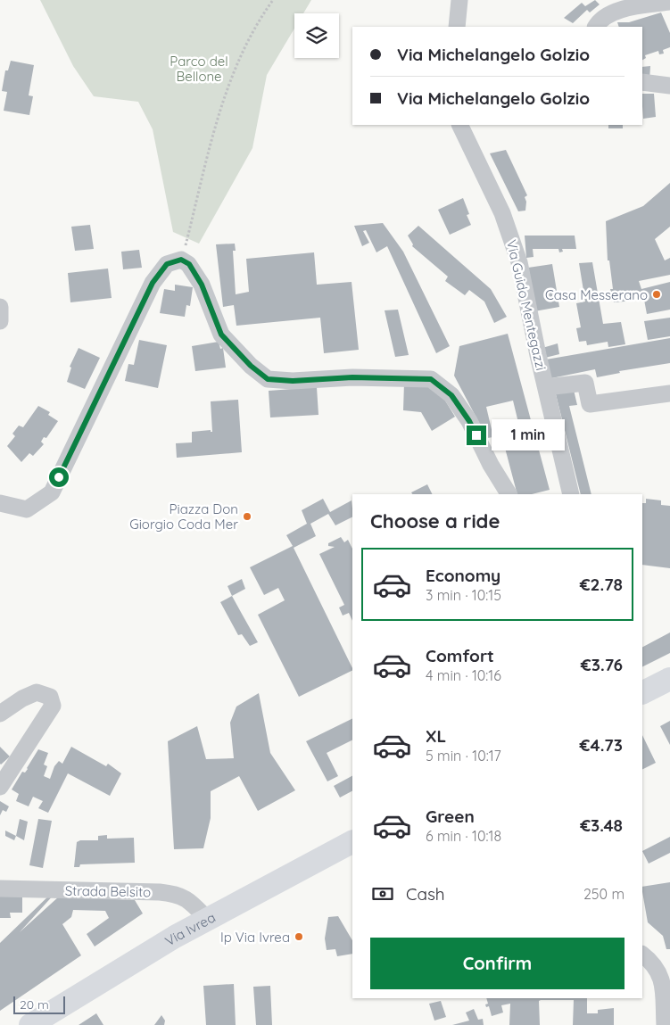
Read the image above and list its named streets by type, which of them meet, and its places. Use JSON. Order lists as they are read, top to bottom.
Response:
{
  "streets": {
    "main road": ["Via Ivrea"],
    "street": ["Via Guido Mentegazzi", "Strada Belsito"]
  },
  "crossings": [
    ["Strada Belsito", "Via Ivrea"]
  ],
  "parks": ["Parco del Bellone"],
  "places": ["Casa Messerano", "Piazza Don Giorgio Coda Mer", "Ip Via Ivrea"],
  "scale_bar": "20 m",
  "page": {
    "banner": ["Via Michelangelo Golzio", "Via Michelangelo Golzio"],
    "bubble": "1 min",
    "heading": "Choose a ride",
    "list": [
      {
        "name": "Economy",
        "note": "3 min · 10:15",
        "value": "€2.78"
      },
      {
        "name": "Comfort",
        "note": "4 min · 10:16",
        "value": "€3.76"
      },
      {
        "name": "XL",
        "note": "5 min · 10:17",
        "value": "€4.73"
      },
      {
        "name": "Green",
        "note": "6 min · 10:18",
        "value": "€3.48"
      }
    ],
    "pay": ["Cash", "250 m"],
    "buttons": "Confirm",
    "scale": "20 m"
  }
}
